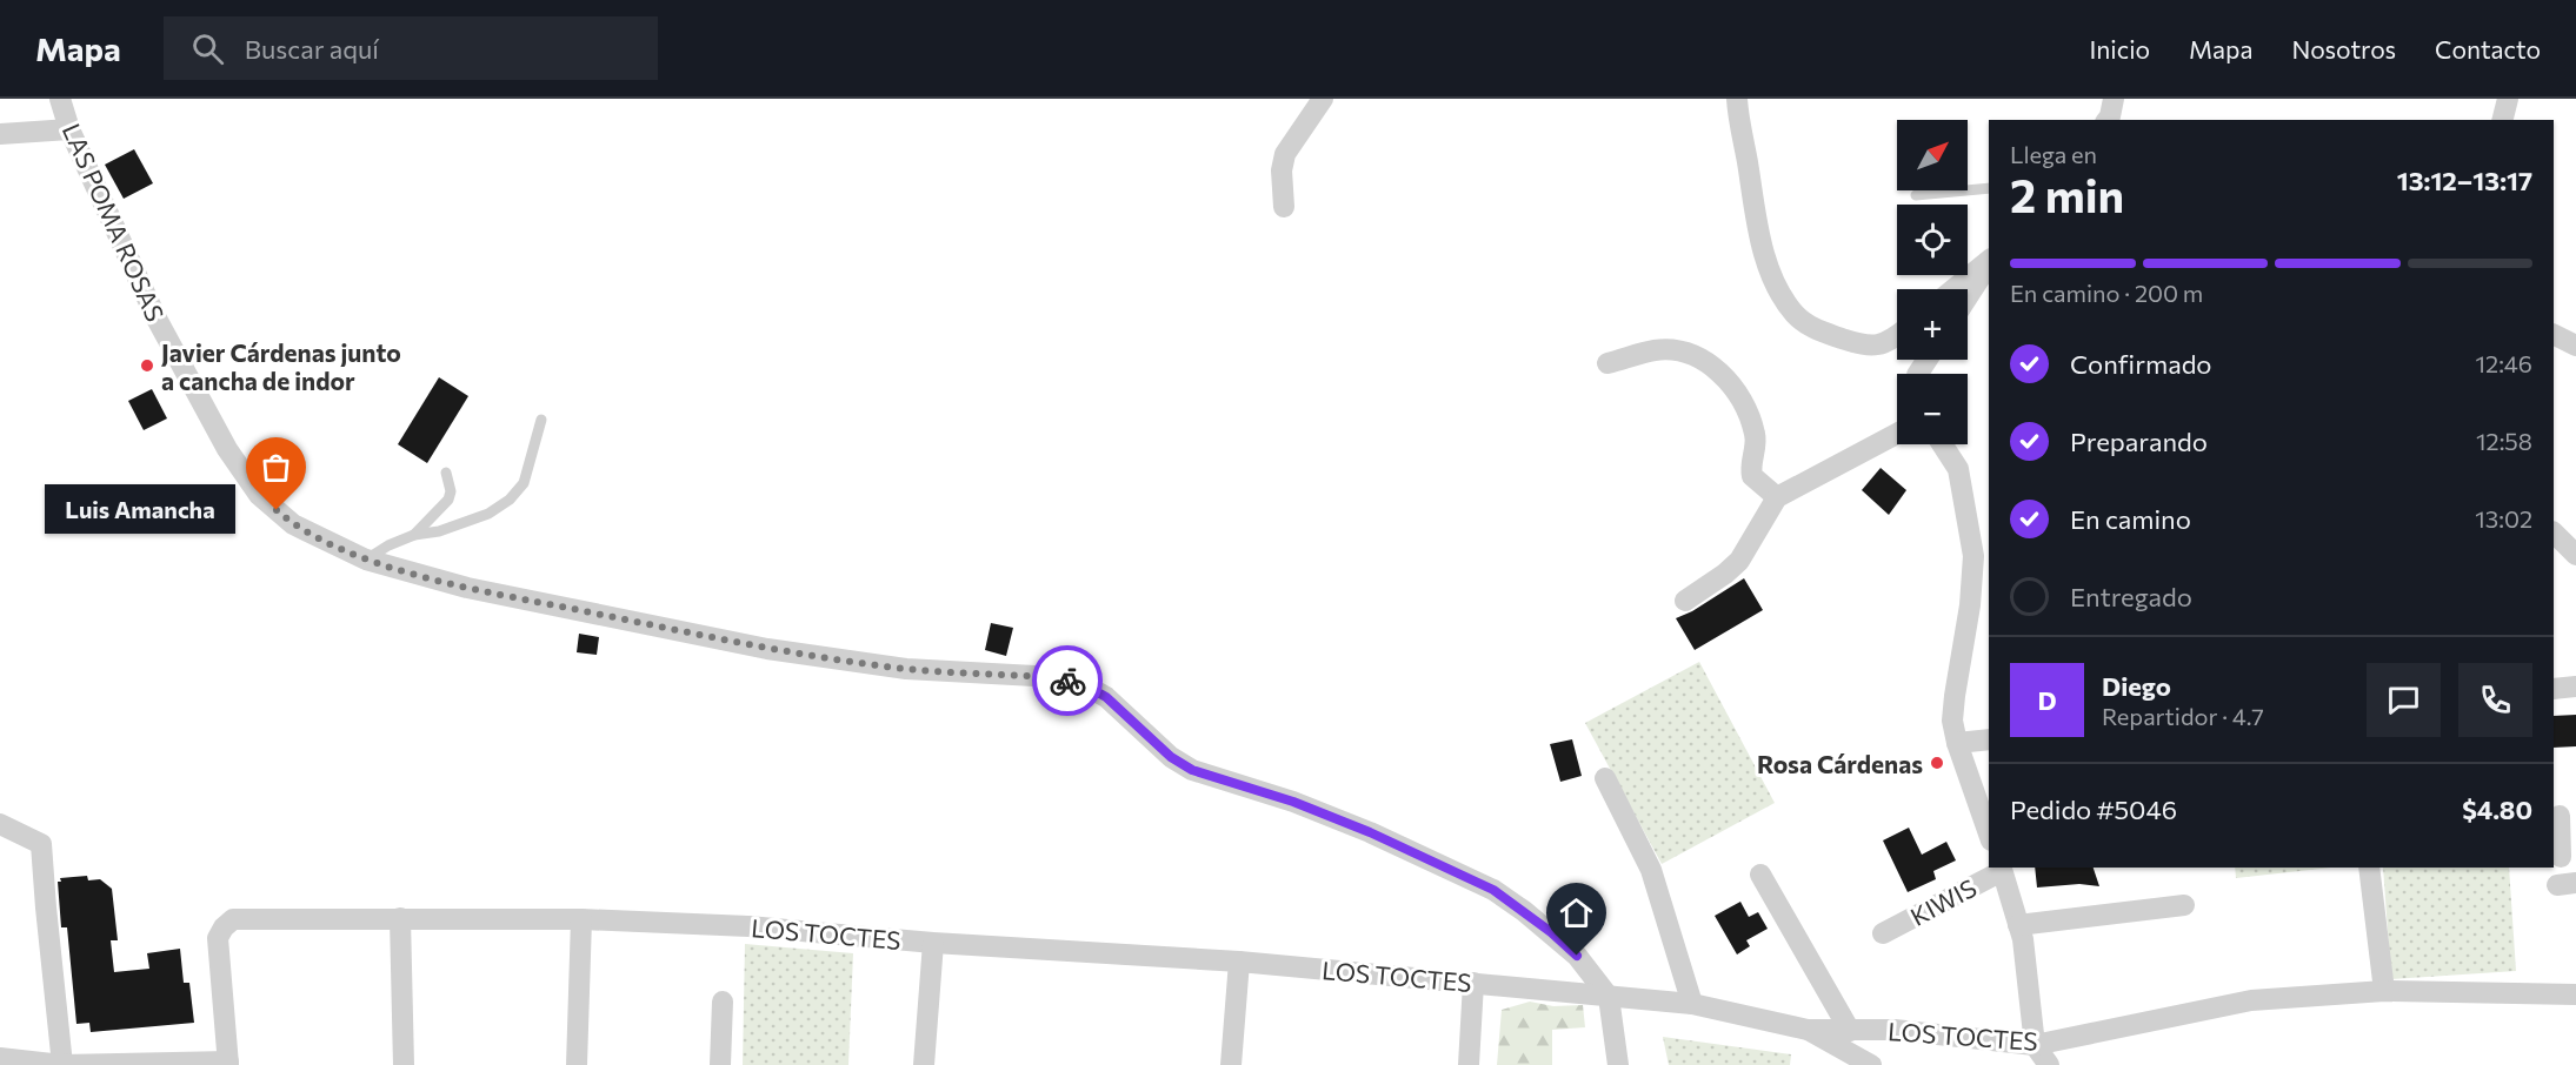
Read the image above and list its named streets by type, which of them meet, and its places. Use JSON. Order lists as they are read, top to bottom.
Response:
{
  "streets": {
    "street": ["LAS POMA ROSAS", "KIWIS", "LOS TOCTES"]
  },
  "crossings": [
    ["LAS POMA ROSAS", "LOS TOCTES"]
  ],
  "places": ["Javier Cárdenas junto a cancha de indor", "Luis Amancha", "Rosa Cárdenas"],
  "north": "top right",
  "page": {
    "header": "Mapa",
    "search": "Buscar aquí",
    "nav": [
      "Inicio",
      "Mapa",
      "Nosotros",
      "Contacto"
    ],
    "map_buttons": ["+", "−"],
    "heading": ["2 min", "Llega en", "13:12–13:17"],
    "panel": [
      "Diego",
      "Repartidor · 4.7",
      "Pedido #5046",
      "$4.80"
    ],
    "bar": "En camino · 200 m",
    "list": [
      ["Confirmado", "12:46"],
      ["Preparando", "12:58"],
      ["En camino", "13:02"],
      "Entregado"
    ],
    "bubble": "Luis Amancha",
    "round": "D"
  }
}
